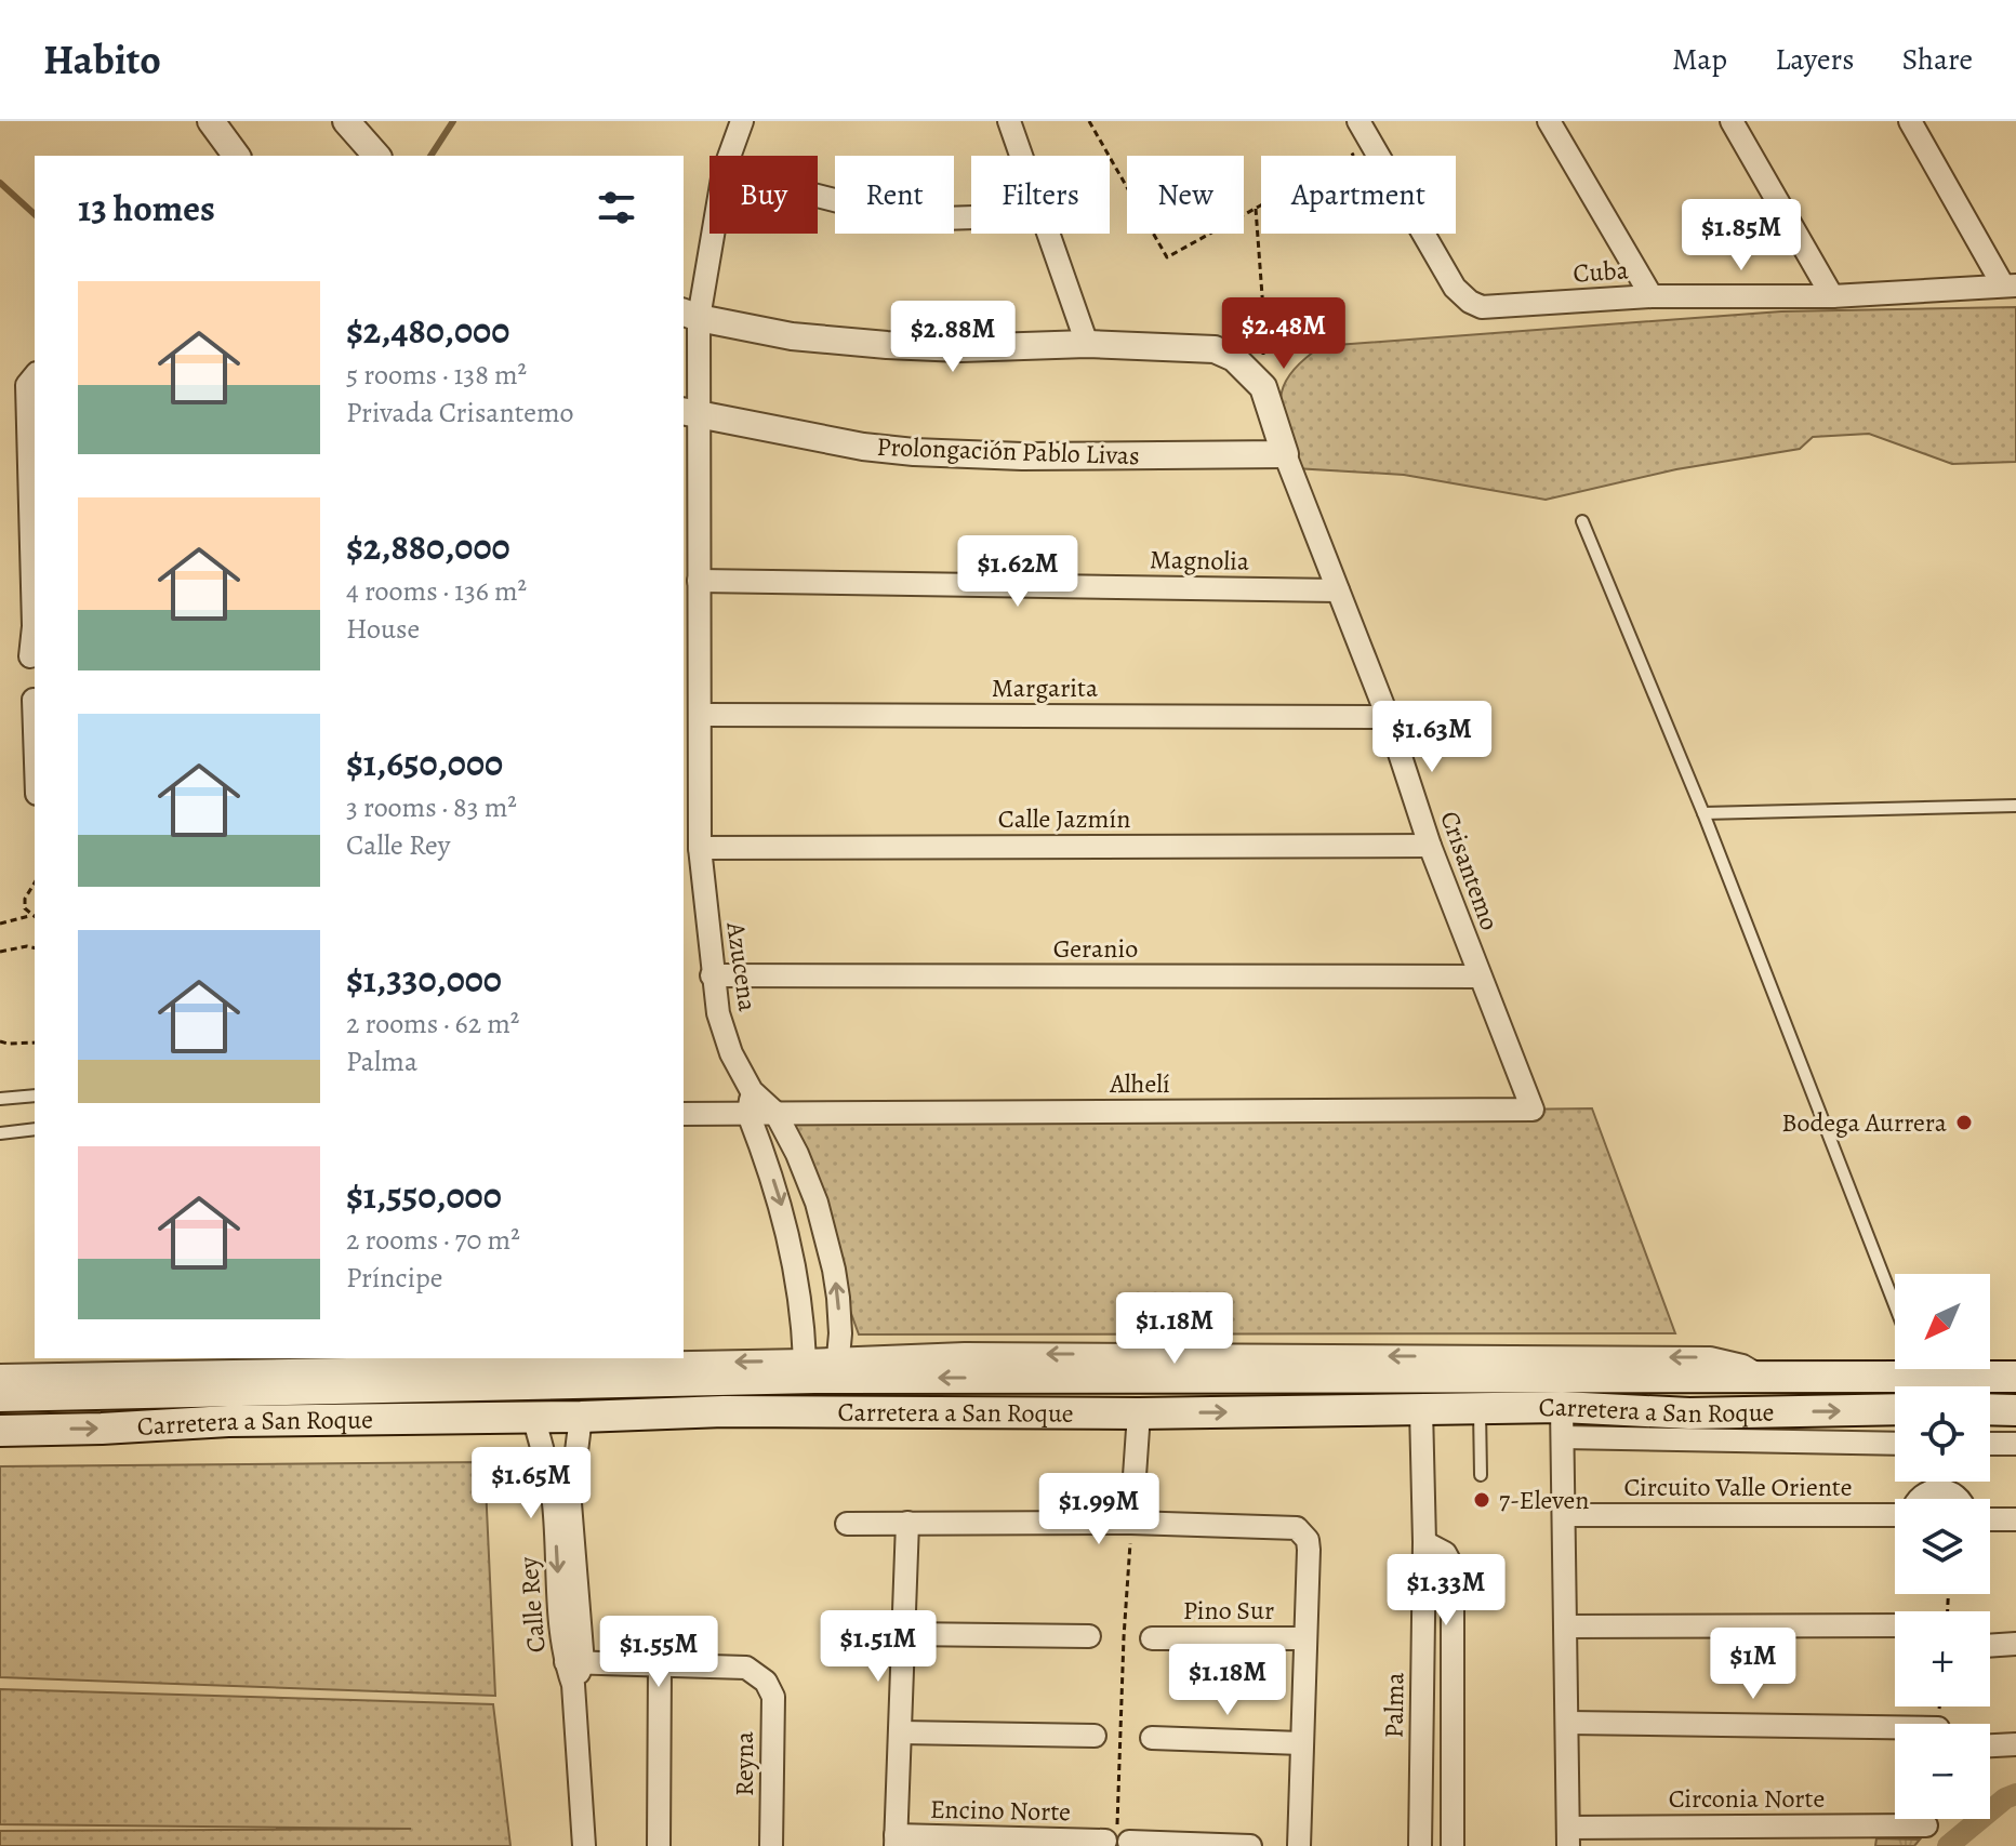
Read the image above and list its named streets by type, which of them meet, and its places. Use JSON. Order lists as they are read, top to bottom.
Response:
{
  "streets": {
    "main road": ["Carretera a San Roque"],
    "street": [
      "Cuba",
      "Prolongación Pablo Livas",
      "Magnolia",
      "Margarita",
      "Calle Jazmín",
      "Crisantemo",
      "Geranio",
      "Azucena",
      "Alhelí",
      "Circuito Valle Oriente",
      "Calle Rey",
      "Pino Sur",
      "Palma",
      "Reyna",
      "Circonia Norte",
      "Encino Norte"
    ]
  },
  "crossings": [
    ["Prolongación Pablo Livas", "Crisantemo"],
    ["Prolongación Pablo Livas", "Azucena"],
    ["Magnolia", "Crisantemo"],
    ["Magnolia", "Azucena"],
    ["Margarita", "Crisantemo"],
    ["Margarita", "Azucena"],
    ["Calle Jazmín", "Crisantemo"],
    ["Calle Jazmín", "Azucena"],
    ["Crisantemo", "Geranio"],
    ["Crisantemo", "Alhelí"],
    ["Geranio", "Azucena"],
    ["Azucena", "Alhelí"],
    ["Azucena", "Carretera a San Roque"],
    ["Carretera a San Roque", "Calle Rey"],
    ["Carretera a San Roque", "Palma"],
    ["Calle Rey", "Reyna"]
  ],
  "places": ["Bodega Aurrera", "7-Eleven"],
  "north": "bottom left",
  "page": {
    "header": "Habito",
    "nav": ["Map", "Layers", "Share"],
    "chip": [
      "Buy",
      "Rent",
      "Filters",
      "New",
      "Apartment"
    ],
    "heading": "13 homes",
    "price": [
      "$1.85M",
      "$2.48M",
      "$2.88M",
      "$1.62M",
      "$1.63M",
      "$1.18M",
      "$1.65M",
      "$1.99M",
      "$1.33M",
      "$1.51M",
      "$1.55M",
      "$1M",
      "$1.18M"
    ],
    "list": [
      {
        "name": "$2,480,000",
        "note": "5 rooms · 138 m² · Privada Crisantemo"
      },
      {
        "name": "$2,880,000",
        "note": "4 rooms · 136 m² · House"
      },
      {
        "name": "$1,650,000",
        "note": "3 rooms · 83 m² · Calle Rey"
      },
      {
        "name": "$1,330,000",
        "note": "2 rooms · 62 m² · Palma"
      },
      {
        "name": "$1,550,000",
        "note": "2 rooms · 70 m² · Príncipe"
      }
    ],
    "map_buttons": ["+", "−"]
  }
}
